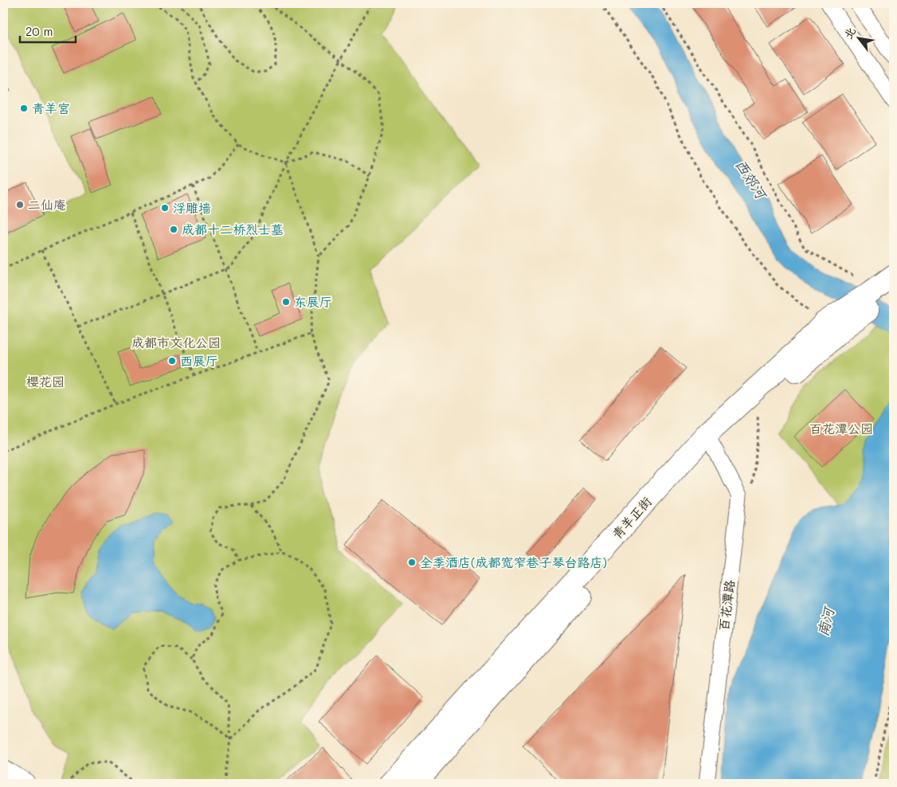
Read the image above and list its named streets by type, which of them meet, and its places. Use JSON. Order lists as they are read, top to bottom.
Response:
{
  "streets": {
    "main road": ["青羊正街"],
    "street": ["百花潭路"]
  },
  "crossings": [
    ["青羊正街", "百花潭路"]
  ],
  "water": ["西郊河", "南河"],
  "parks": ["成都市文化公园", "樱花园", "百花潭公园"],
  "places": [
    "青羊宫",
    "二仙庵",
    "浮雕墙",
    "成都十二桥烈士墓",
    "东展厅",
    "西展厅",
    "全季酒店(成都宽窄巷子琴台路店)"
  ],
  "scale_bar": "20 m",
  "north": "top left"
}
